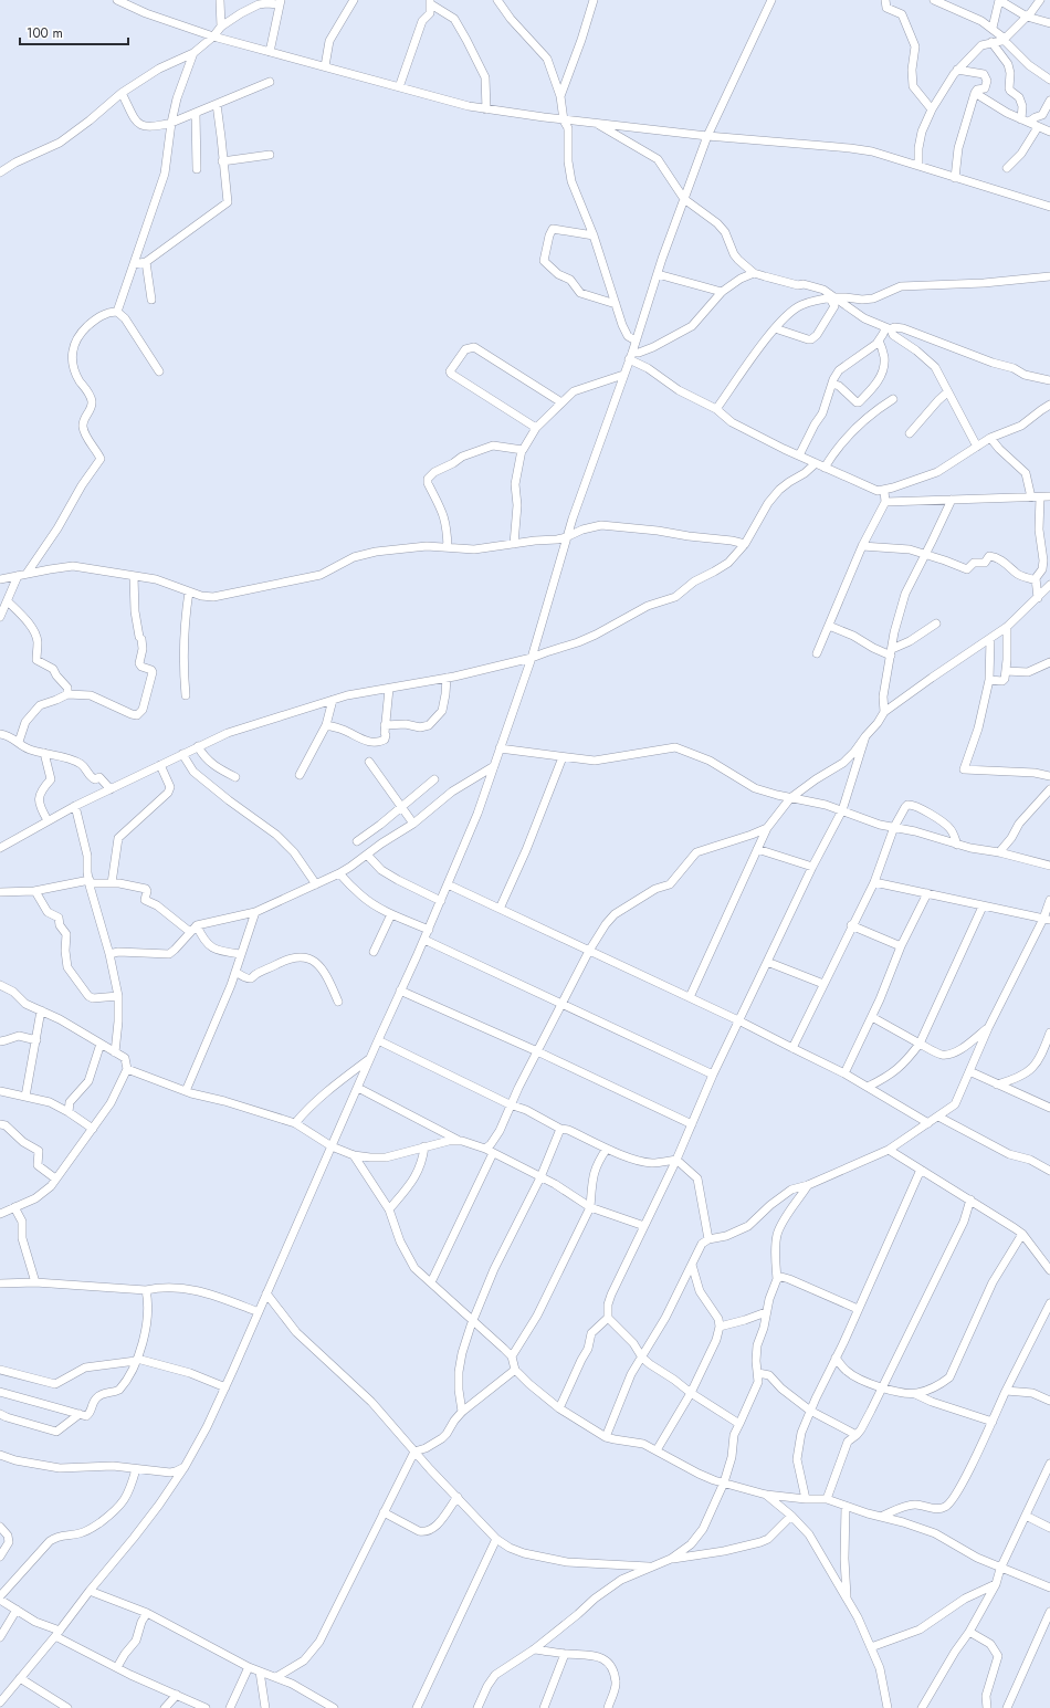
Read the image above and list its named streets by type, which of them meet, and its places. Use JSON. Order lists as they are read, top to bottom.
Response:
{
  "scale_bar": "100 m"
}
